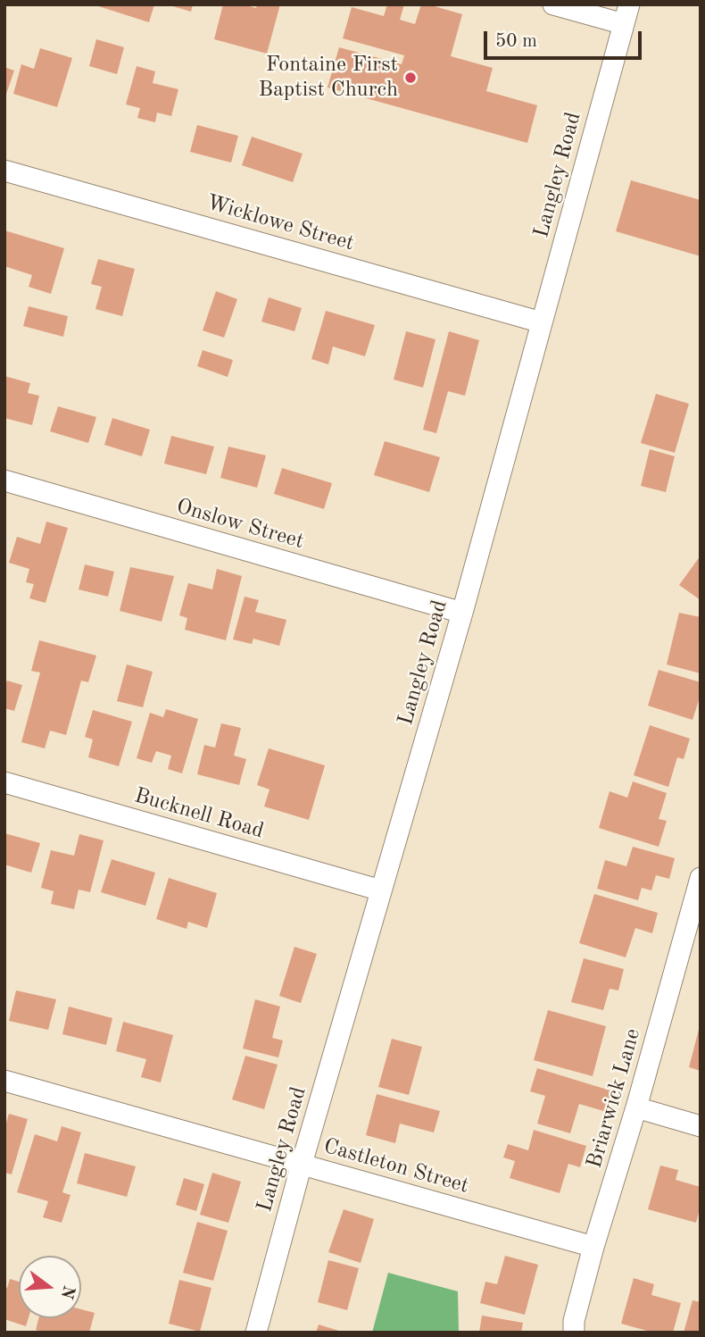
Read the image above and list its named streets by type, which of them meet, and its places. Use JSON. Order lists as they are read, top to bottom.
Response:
{
  "streets": {
    "street": [
      "Langley Road",
      "Wicklowe Street",
      "Onslow Street",
      "Bucknell Road",
      "Briarwick Lane",
      "Castleton Street"
    ]
  },
  "crossings": [
    ["Langley Road", "Wicklowe Street"],
    ["Langley Road", "Onslow Street"],
    ["Langley Road", "Bucknell Road"],
    ["Langley Road", "Castleton Street"],
    ["Briarwick Lane", "Castleton Street"]
  ],
  "places": ["Fontaine First Baptist Church"],
  "scale_bar": "50 m",
  "north": "right"
}
